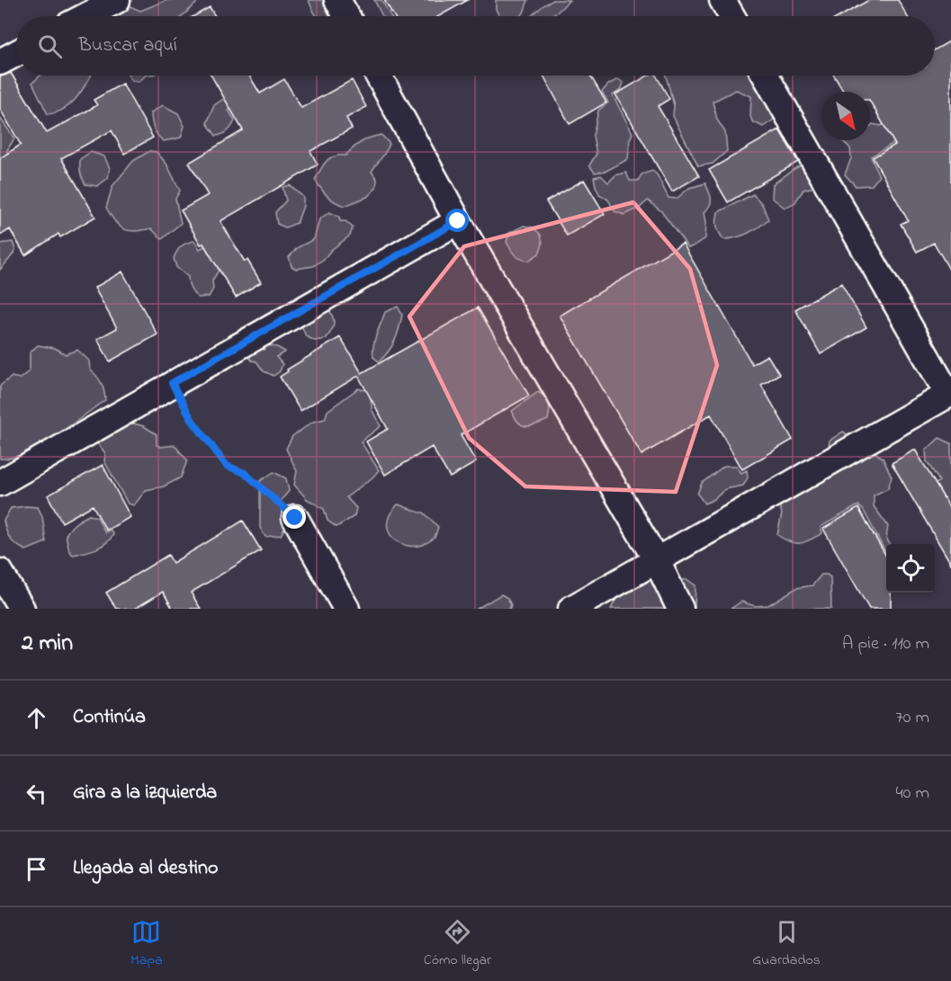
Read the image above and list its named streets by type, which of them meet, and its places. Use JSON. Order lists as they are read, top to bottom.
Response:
{
  "north": "bottom right",
  "page": {
    "search": "Buscar aquí",
    "heading": ["2 min", "A pie · 110 m"],
    "list": [
      ["Continúa", "70 m"],
      ["Gira a la izquierda", "40 m"],
      "Llegada al destino"
    ],
    "nav": ["Mapa", "Cómo llegar", "Guardados"]
  }
}
